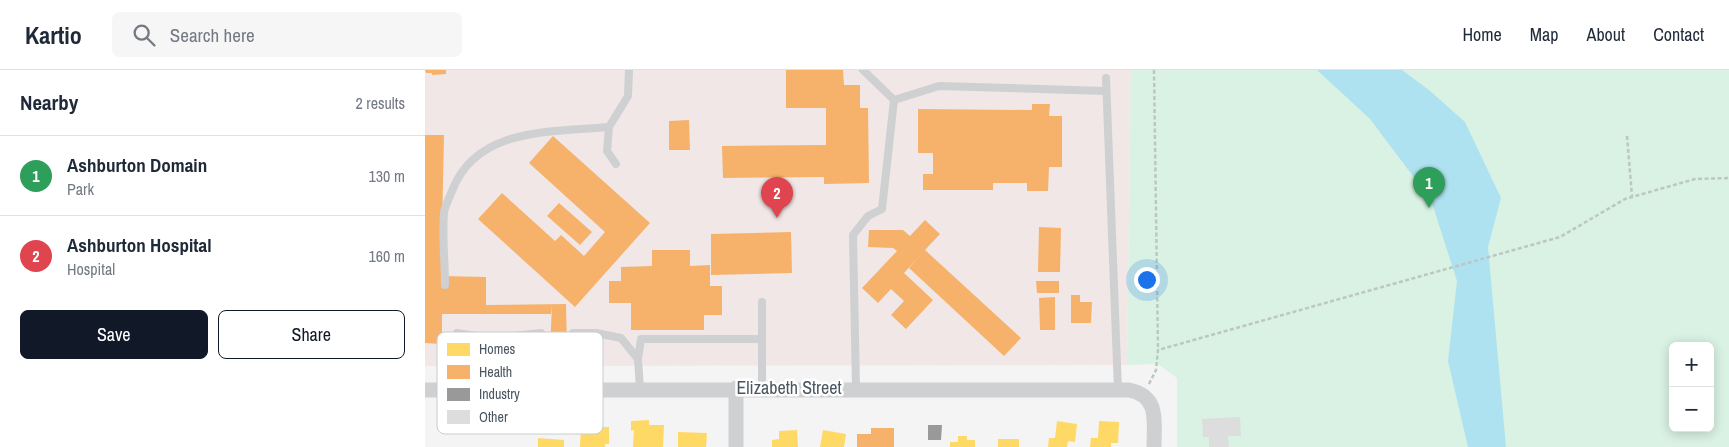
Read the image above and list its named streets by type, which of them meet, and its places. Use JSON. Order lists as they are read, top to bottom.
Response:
{
  "streets": {
    "street": ["Elizabeth Street"]
  },
  "legend": [
    "Homes",
    "Health",
    "Industry",
    "Other"
  ],
  "page": {
    "header": "Kartio",
    "search": "Search here",
    "nav": [
      "Home",
      "Map",
      "About",
      "Contact"
    ],
    "heading": ["Nearby", "2 results"],
    "list": [
      {
        "mark": "1",
        "name": "Ashburton Domain",
        "note": "Park",
        "value": "130 m"
      },
      {
        "mark": "2",
        "name": "Ashburton Hospital",
        "note": "Hospital",
        "value": "160 m"
      }
    ],
    "pins": ["1", "2"],
    "buttons": ["Save", "Share"],
    "map_buttons": ["+", "−"]
  }
}
